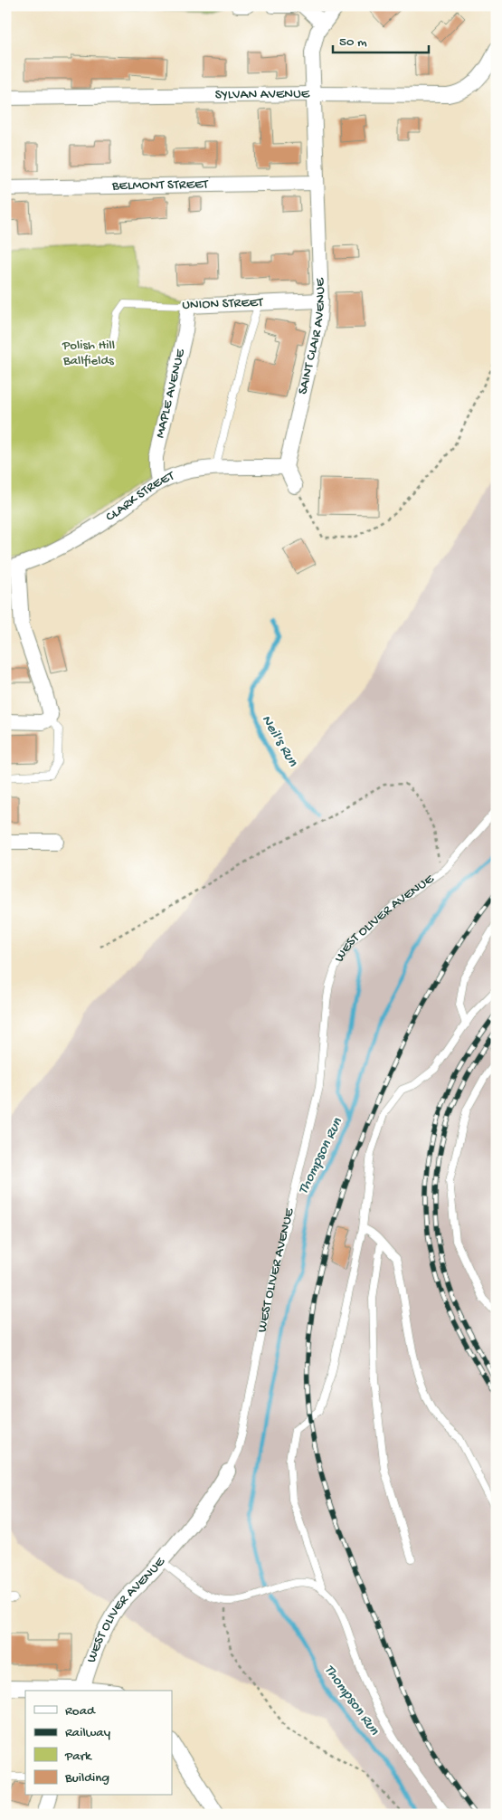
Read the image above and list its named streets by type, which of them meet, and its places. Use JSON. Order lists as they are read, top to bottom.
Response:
{
  "streets": {
    "street": [
      "SYLVAN AVENUE",
      "BELMONT STREET",
      "UNION STREET",
      "SAINT CLAIR AVENUE",
      "MAPLE AVENUE",
      "CLARK STREET",
      "WEST OLIVER AVENUE"
    ]
  },
  "crossings": [
    ["SYLVAN AVENUE", "SAINT CLAIR AVENUE"],
    ["BELMONT STREET", "SAINT CLAIR AVENUE"],
    ["UNION STREET", "SAINT CLAIR AVENUE"],
    ["UNION STREET", "MAPLE AVENUE"],
    ["SAINT CLAIR AVENUE", "CLARK STREET"],
    ["MAPLE AVENUE", "CLARK STREET"]
  ],
  "water": ["Neil's Run", "Thompson Run"],
  "parks": ["Polish Hill Ballfields"],
  "legend": [
    "Road",
    "Railway",
    "Park",
    "Building"
  ],
  "scale_bar": "50 m"
}
